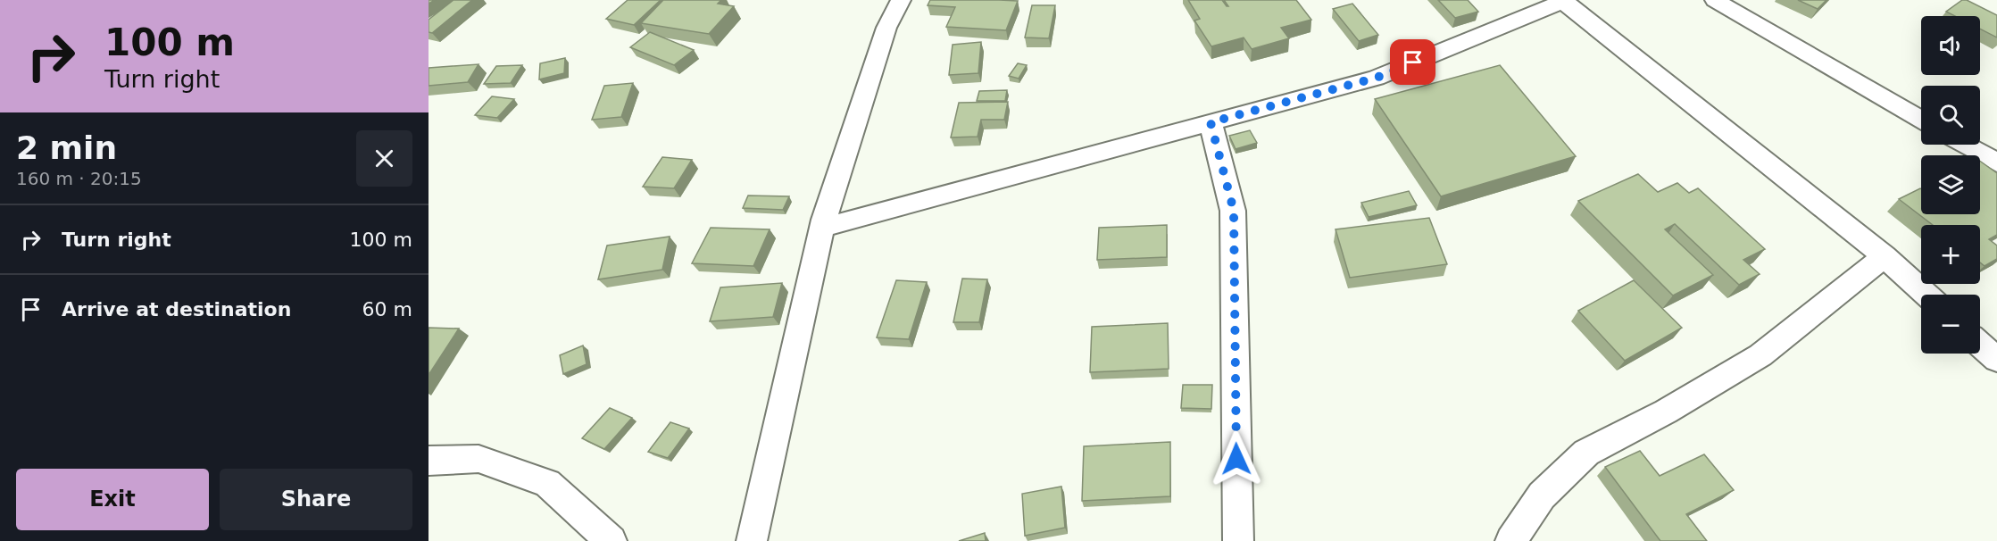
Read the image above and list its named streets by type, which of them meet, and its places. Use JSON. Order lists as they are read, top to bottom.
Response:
{
  "page": {
    "turn": ["100 m", "Turn right"],
    "map_buttons": ["+", "−"],
    "heading": ["2 min", "160 m · 20:15"],
    "list": [
      {
        "name": "Turn right",
        "value": "100 m"
      },
      {
        "name": "Arrive at destination",
        "value": "60 m"
      }
    ],
    "buttons": ["Exit", "Share"]
  }
}
